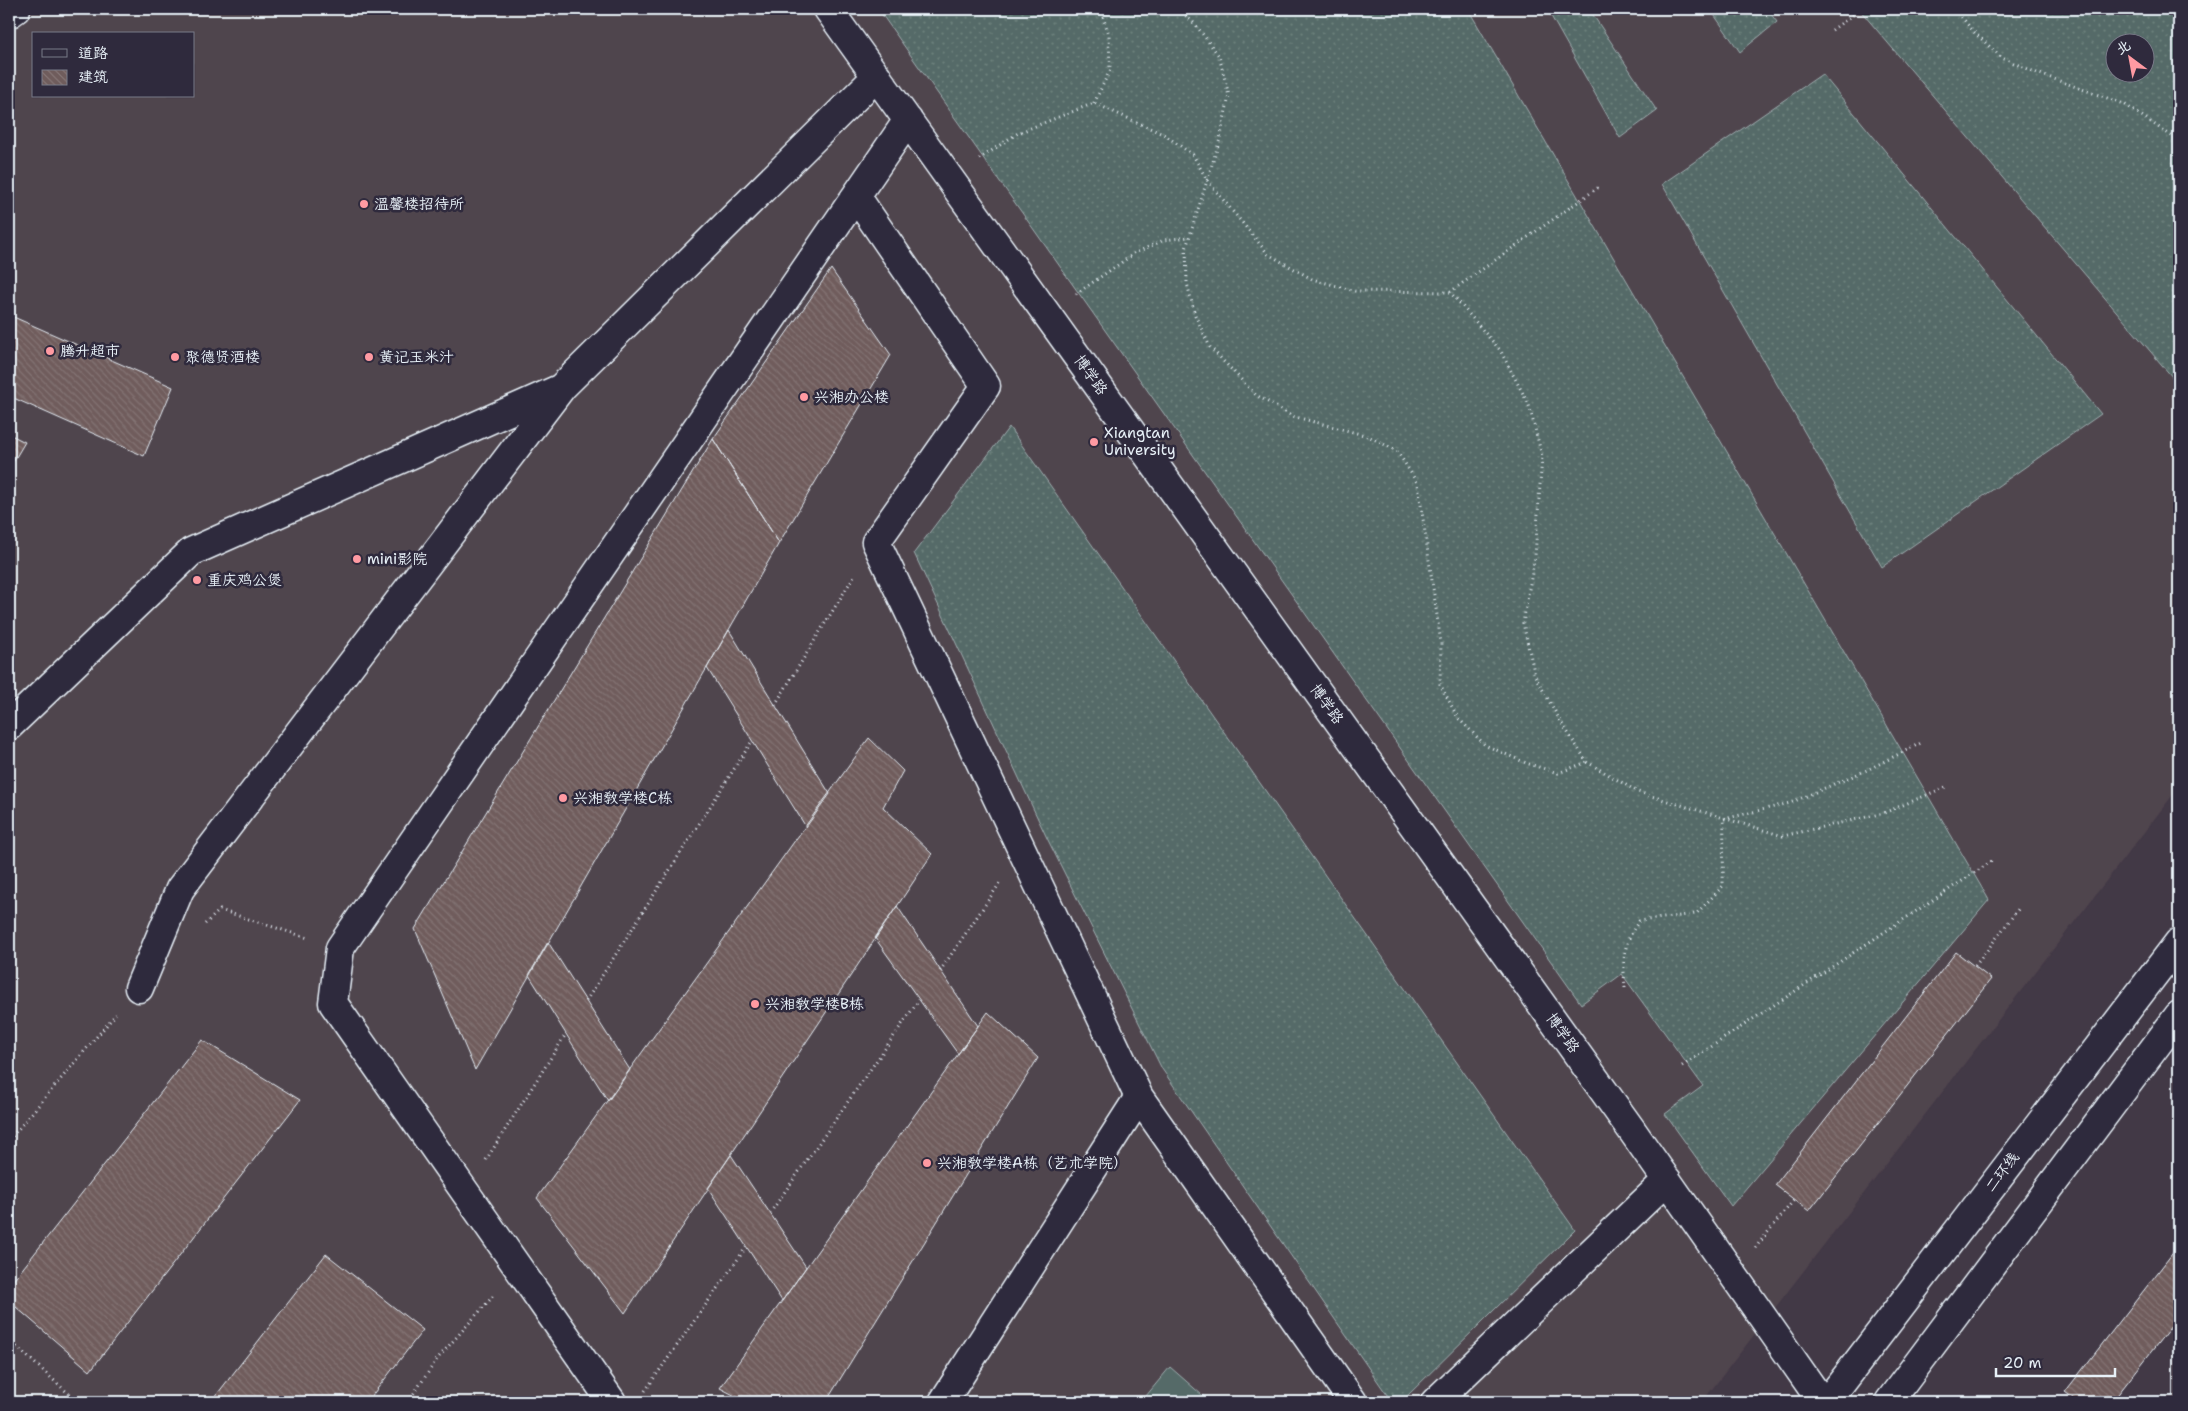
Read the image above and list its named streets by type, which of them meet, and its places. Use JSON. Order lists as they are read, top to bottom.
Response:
{
  "streets": {
    "main road": ["博学路", "二环线"]
  },
  "places": [
    "温馨楼招待所",
    "腾升超市",
    "聚德贤酒楼",
    "黄记玉米汁",
    "兴湘办公楼",
    "Xiangtan University",
    "mini影院",
    "重庆鸡公煲",
    "兴湘教学楼C栋",
    "兴湘教学楼B栋",
    "兴湘教学楼A栋（艺术学院）"
  ],
  "legend": ["道路", "建筑"],
  "scale_bar": "20 m",
  "north": "top left"
}
